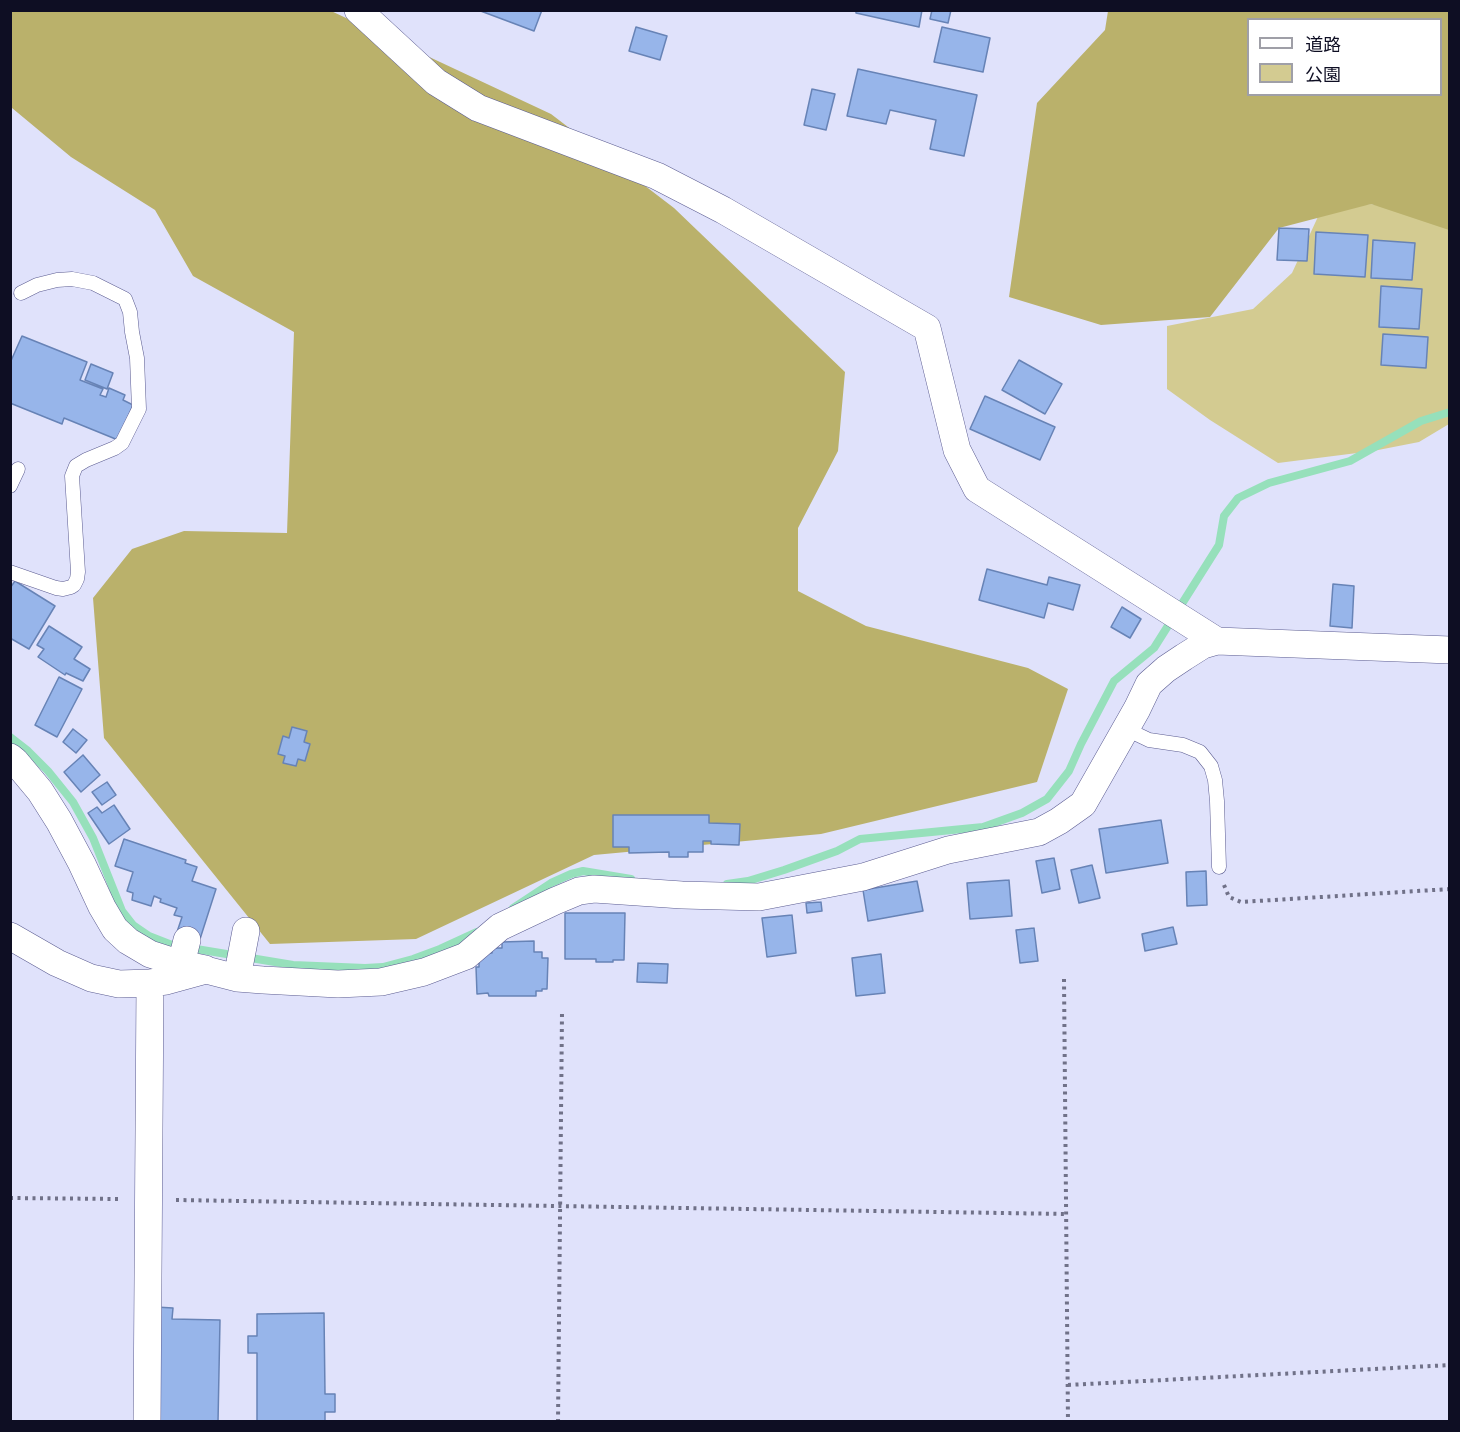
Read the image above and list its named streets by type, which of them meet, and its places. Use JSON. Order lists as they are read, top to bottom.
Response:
{
  "legend": ["道路", "公園"]
}
